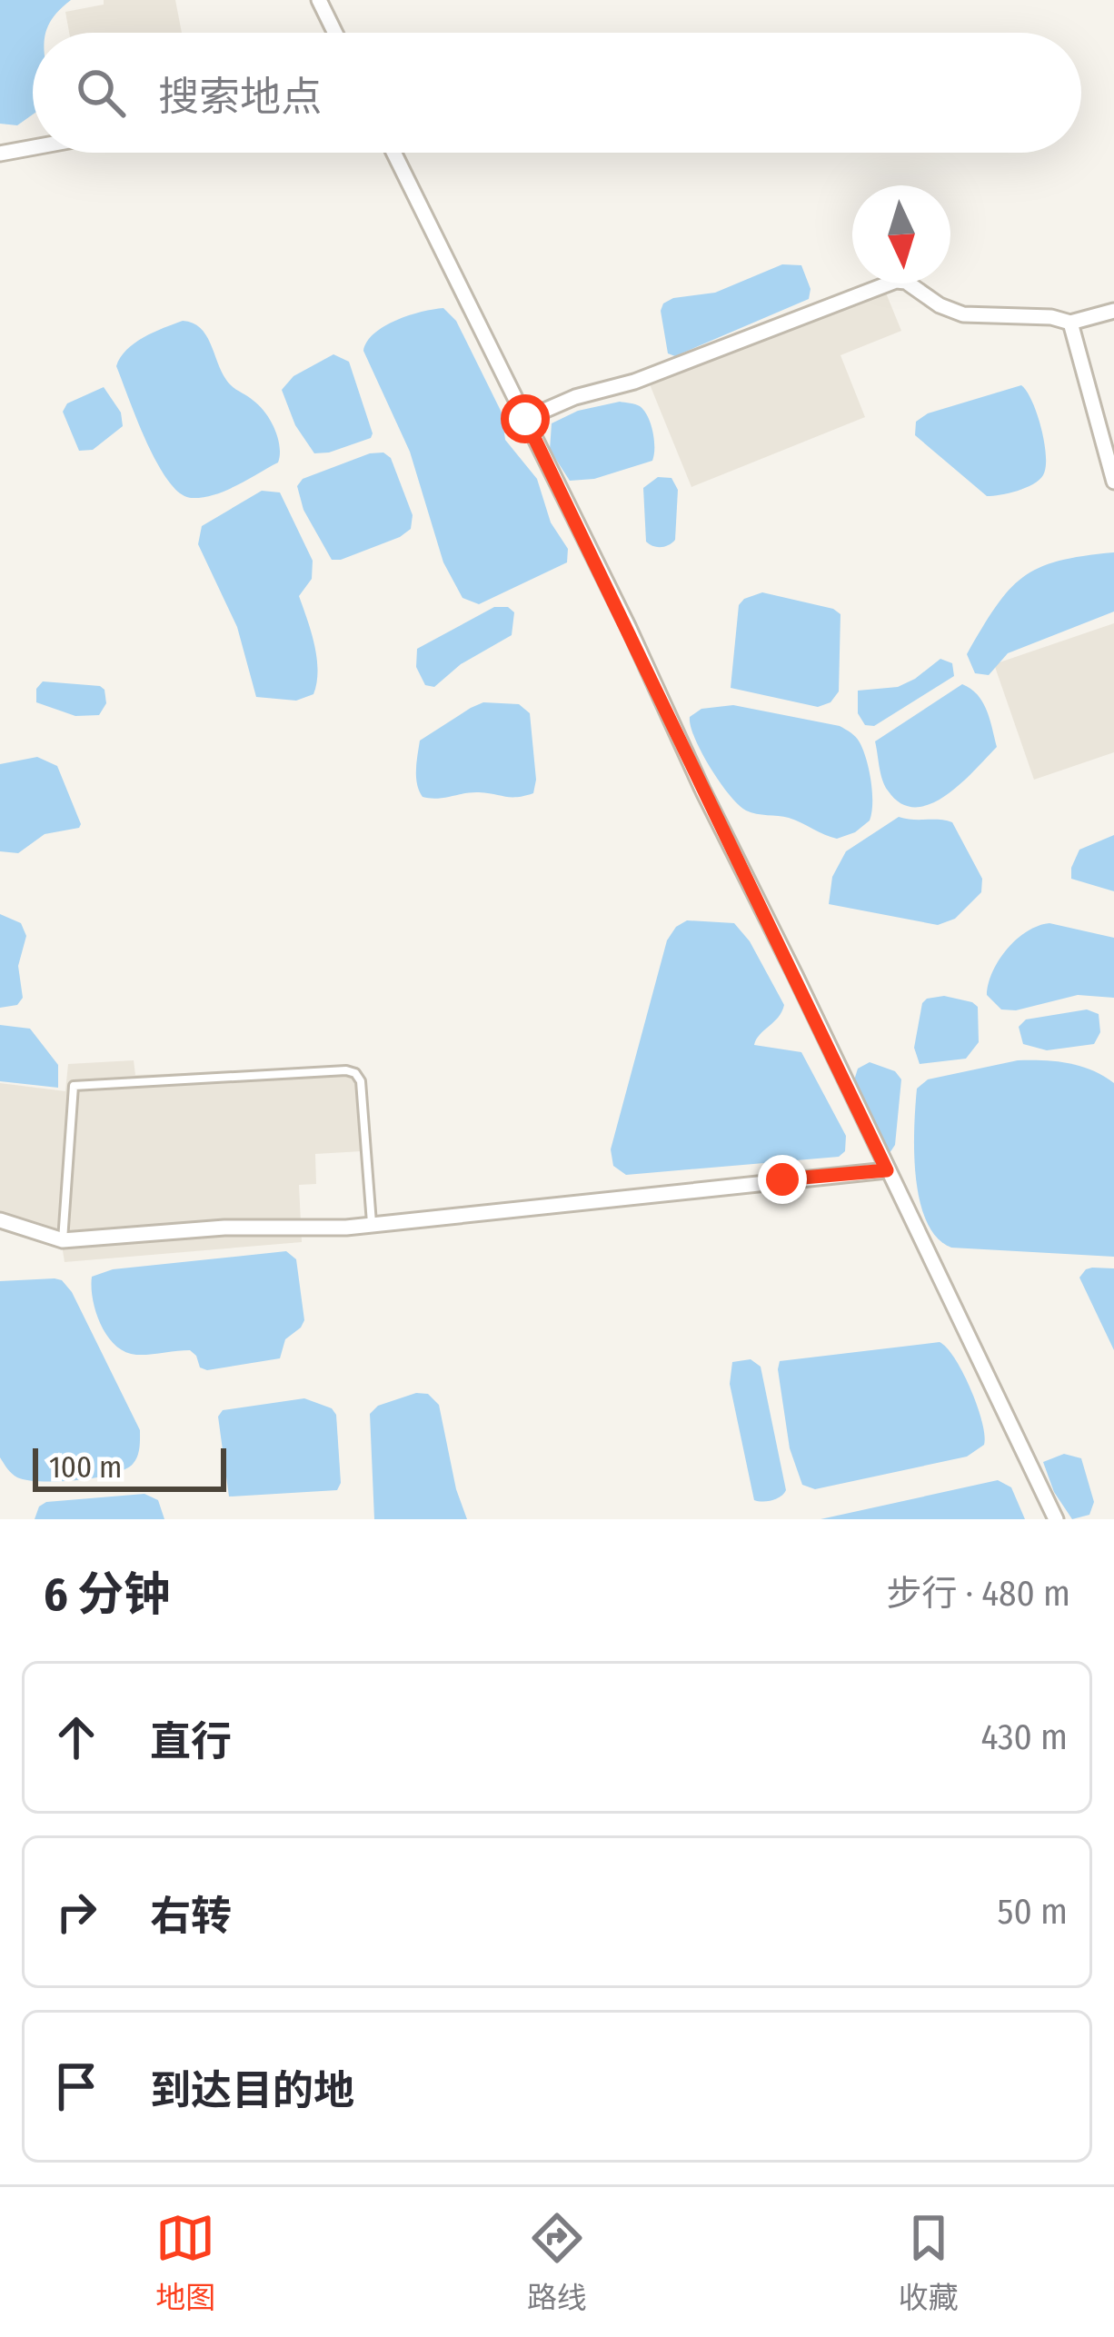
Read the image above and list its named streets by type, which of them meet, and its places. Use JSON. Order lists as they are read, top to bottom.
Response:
{
  "scale_bar": "100 m",
  "north": "bottom",
  "page": {
    "search": "搜索地点",
    "scale": "100 m",
    "heading": ["6 分钟", "步行 · 480 m"],
    "list": [
      ["直行", "430 m"],
      ["右转", "50 m"],
      "到达目的地"
    ],
    "nav": ["地图", "路线", "收藏"]
  }
}
